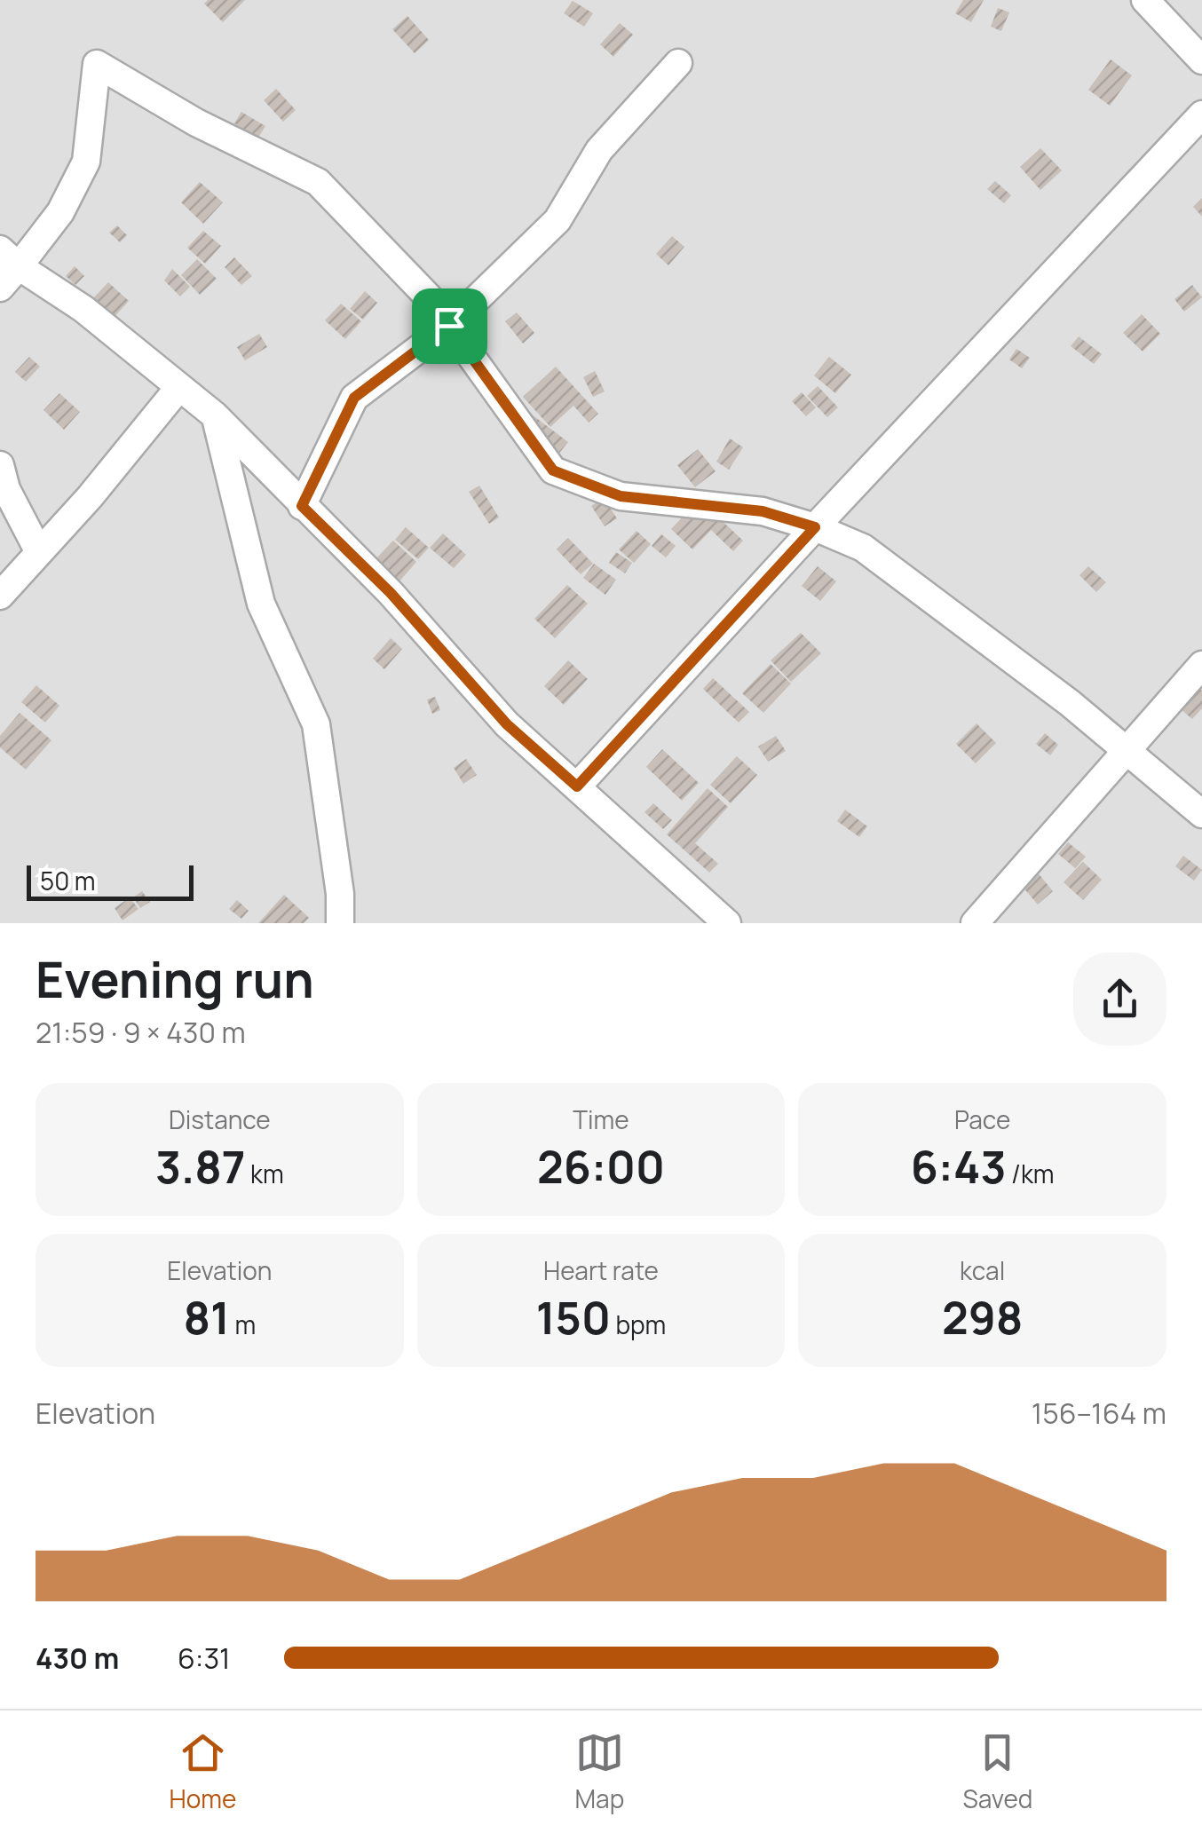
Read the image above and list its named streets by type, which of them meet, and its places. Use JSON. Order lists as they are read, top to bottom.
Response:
{
  "scale_bar": "50 m",
  "page": {
    "scale": "50 m",
    "heading": ["Evening run", "21:59 · 9 × 430 m"],
    "stats": [
      ["Distance", "3.87 km"],
      ["Time", "26:00"],
      ["Pace", "6:43 /km"],
      ["Elevation", "81 m"],
      ["Heart rate", "150 bpm"],
      ["kcal", "298"]
    ],
    "chart": ["Elevation", "156–164 m"],
    "list": [
      {
        "name": "430 m",
        "note": "6:31"
      }
    ],
    "tabs": ["Home", "Map", "Saved"]
  }
}
